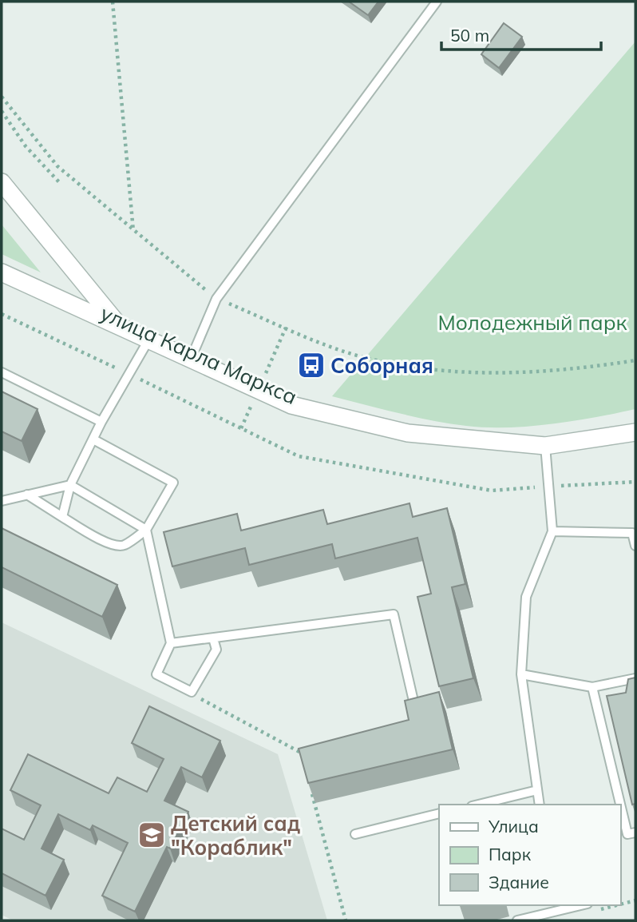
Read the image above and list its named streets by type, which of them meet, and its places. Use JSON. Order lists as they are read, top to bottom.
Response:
{
  "streets": {
    "street": ["улица Карла Маркса"]
  },
  "parks": ["Молодежный парк"],
  "places": {
    "bus stop": ["Соборная"],
    "school or university": ["Детский сад \"Кораблик\""]
  },
  "legend": ["Улица", "Парк", "Здание"],
  "scale_bar": "50 m"
}
